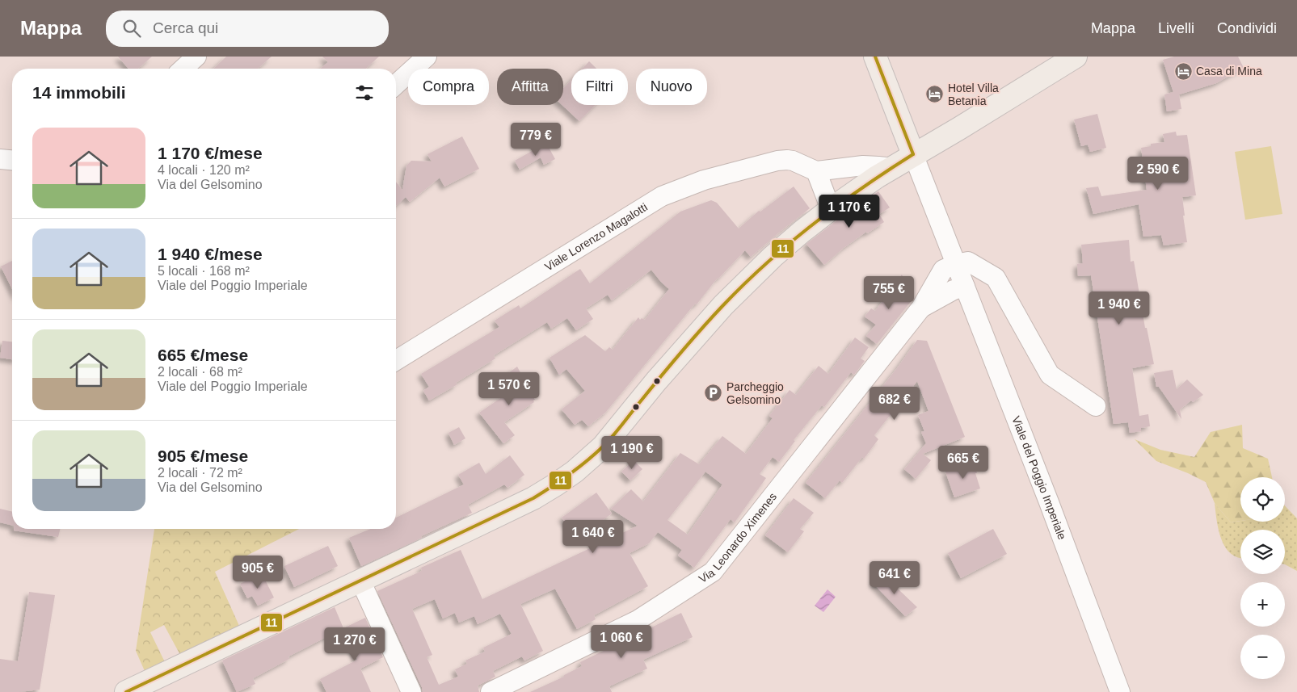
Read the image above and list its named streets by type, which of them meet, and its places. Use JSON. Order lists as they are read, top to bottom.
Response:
{
  "streets": {
    "main road": ["Viale del Poggio Imperiale"],
    "street": ["Viale Lorenzo Magalotti", "Via Leonardo Ximenes"]
  },
  "crossings": [
    ["Viale del Poggio Imperiale", "Via Leonardo Ximenes"]
  ],
  "places": {
    "hotel": ["Casa di Mina", "Hotel Villa Betania"],
    "parking": ["Parcheggio Gelsomino"]
  },
  "lines": ["transit line 11"],
  "page": {
    "header": "Mappa",
    "search": "Cerca qui",
    "nav": ["Mappa", "Livelli", "Condividi"],
    "chip": [
      "Compra",
      "Affitta",
      "Filtri",
      "Nuovo"
    ],
    "heading": "14 immobili",
    "list": [
      {
        "name": "1 170 €/mese",
        "note": "4 locali · 120 m² · Via del Gelsomino"
      },
      {
        "name": "1 940 €/mese",
        "note": "5 locali · 168 m² · Viale del Poggio Imperiale"
      },
      {
        "name": "665 €/mese",
        "note": "2 locali · 68 m² · Viale del Poggio Imperiale"
      },
      {
        "name": "905 €/mese",
        "note": "2 locali · 72 m² · Via del Gelsomino"
      }
    ],
    "price": [
      "779 €",
      "2 590 €",
      "1 170 €",
      "755 €",
      "1 940 €",
      "1 570 €",
      "682 €",
      "1 190 €",
      "665 €",
      "1 640 €",
      "905 €",
      "641 €",
      "1 060 €",
      "1 270 €"
    ],
    "map_buttons": ["+", "−"]
  }
}
